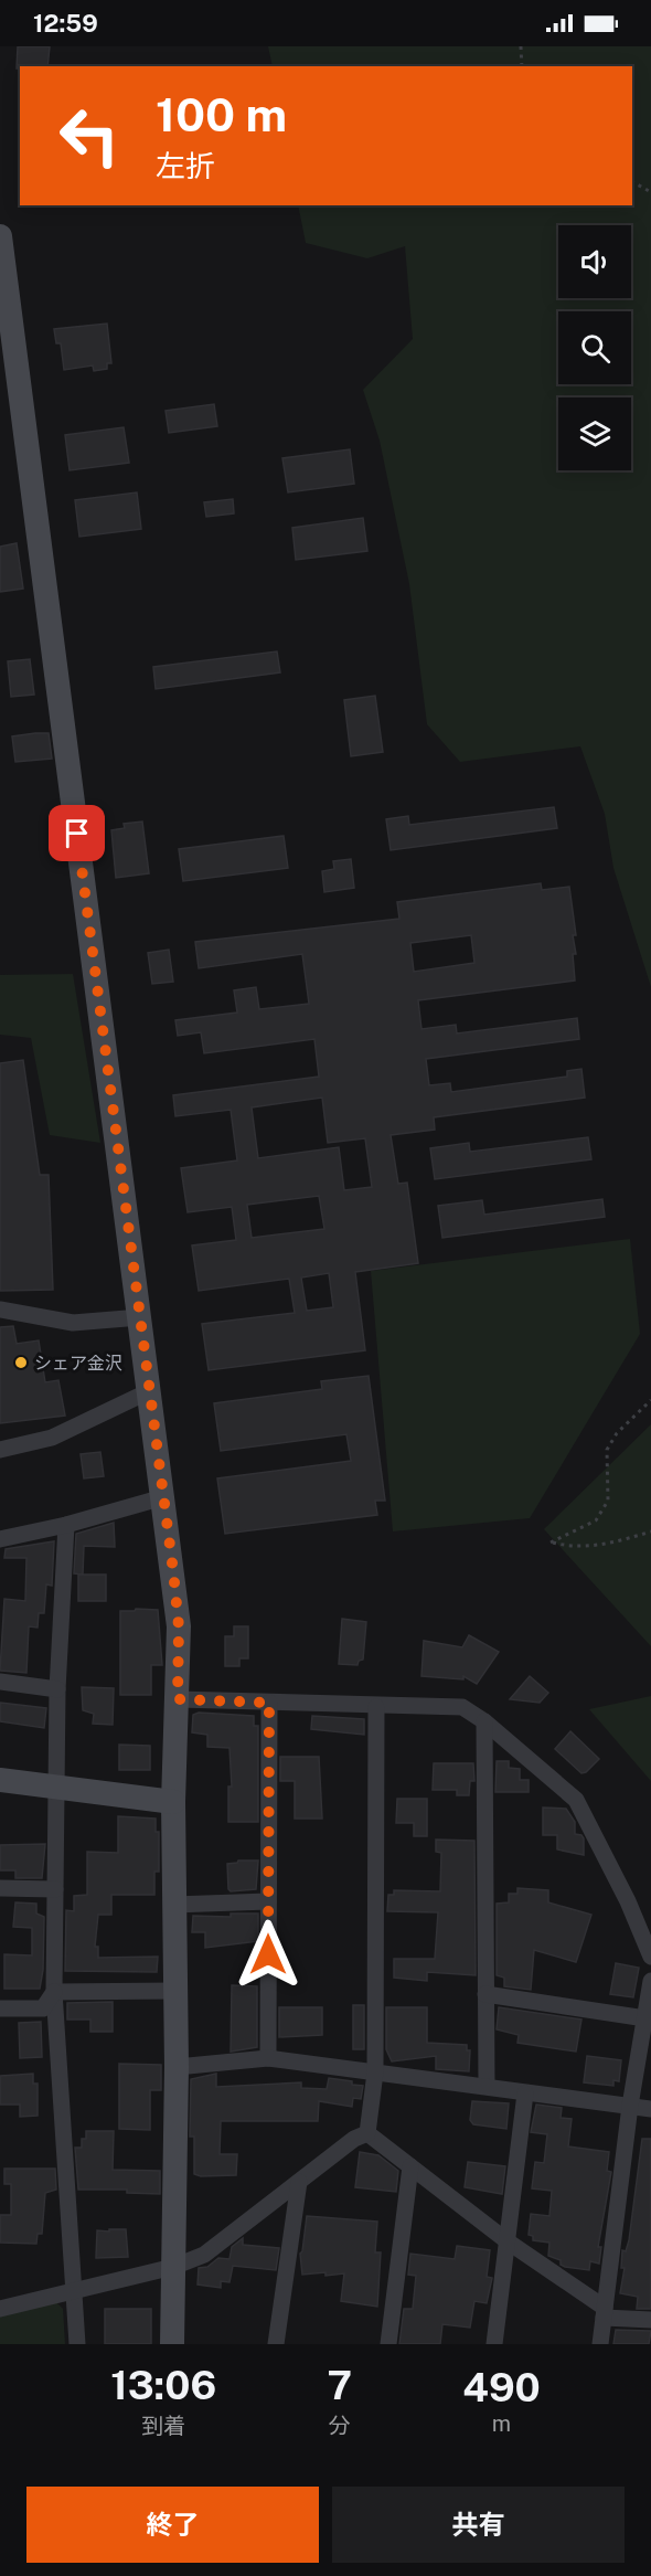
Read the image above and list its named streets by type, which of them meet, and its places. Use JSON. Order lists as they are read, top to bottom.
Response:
{
  "places": ["シェア金沢"],
  "page": {
    "status": "12:59",
    "turn": ["100 m", "左折"],
    "eta": [
      "13:06",
      "到着",
      "7",
      "分",
      "490",
      "m"
    ],
    "buttons": ["終了", "共有"]
  }
}
